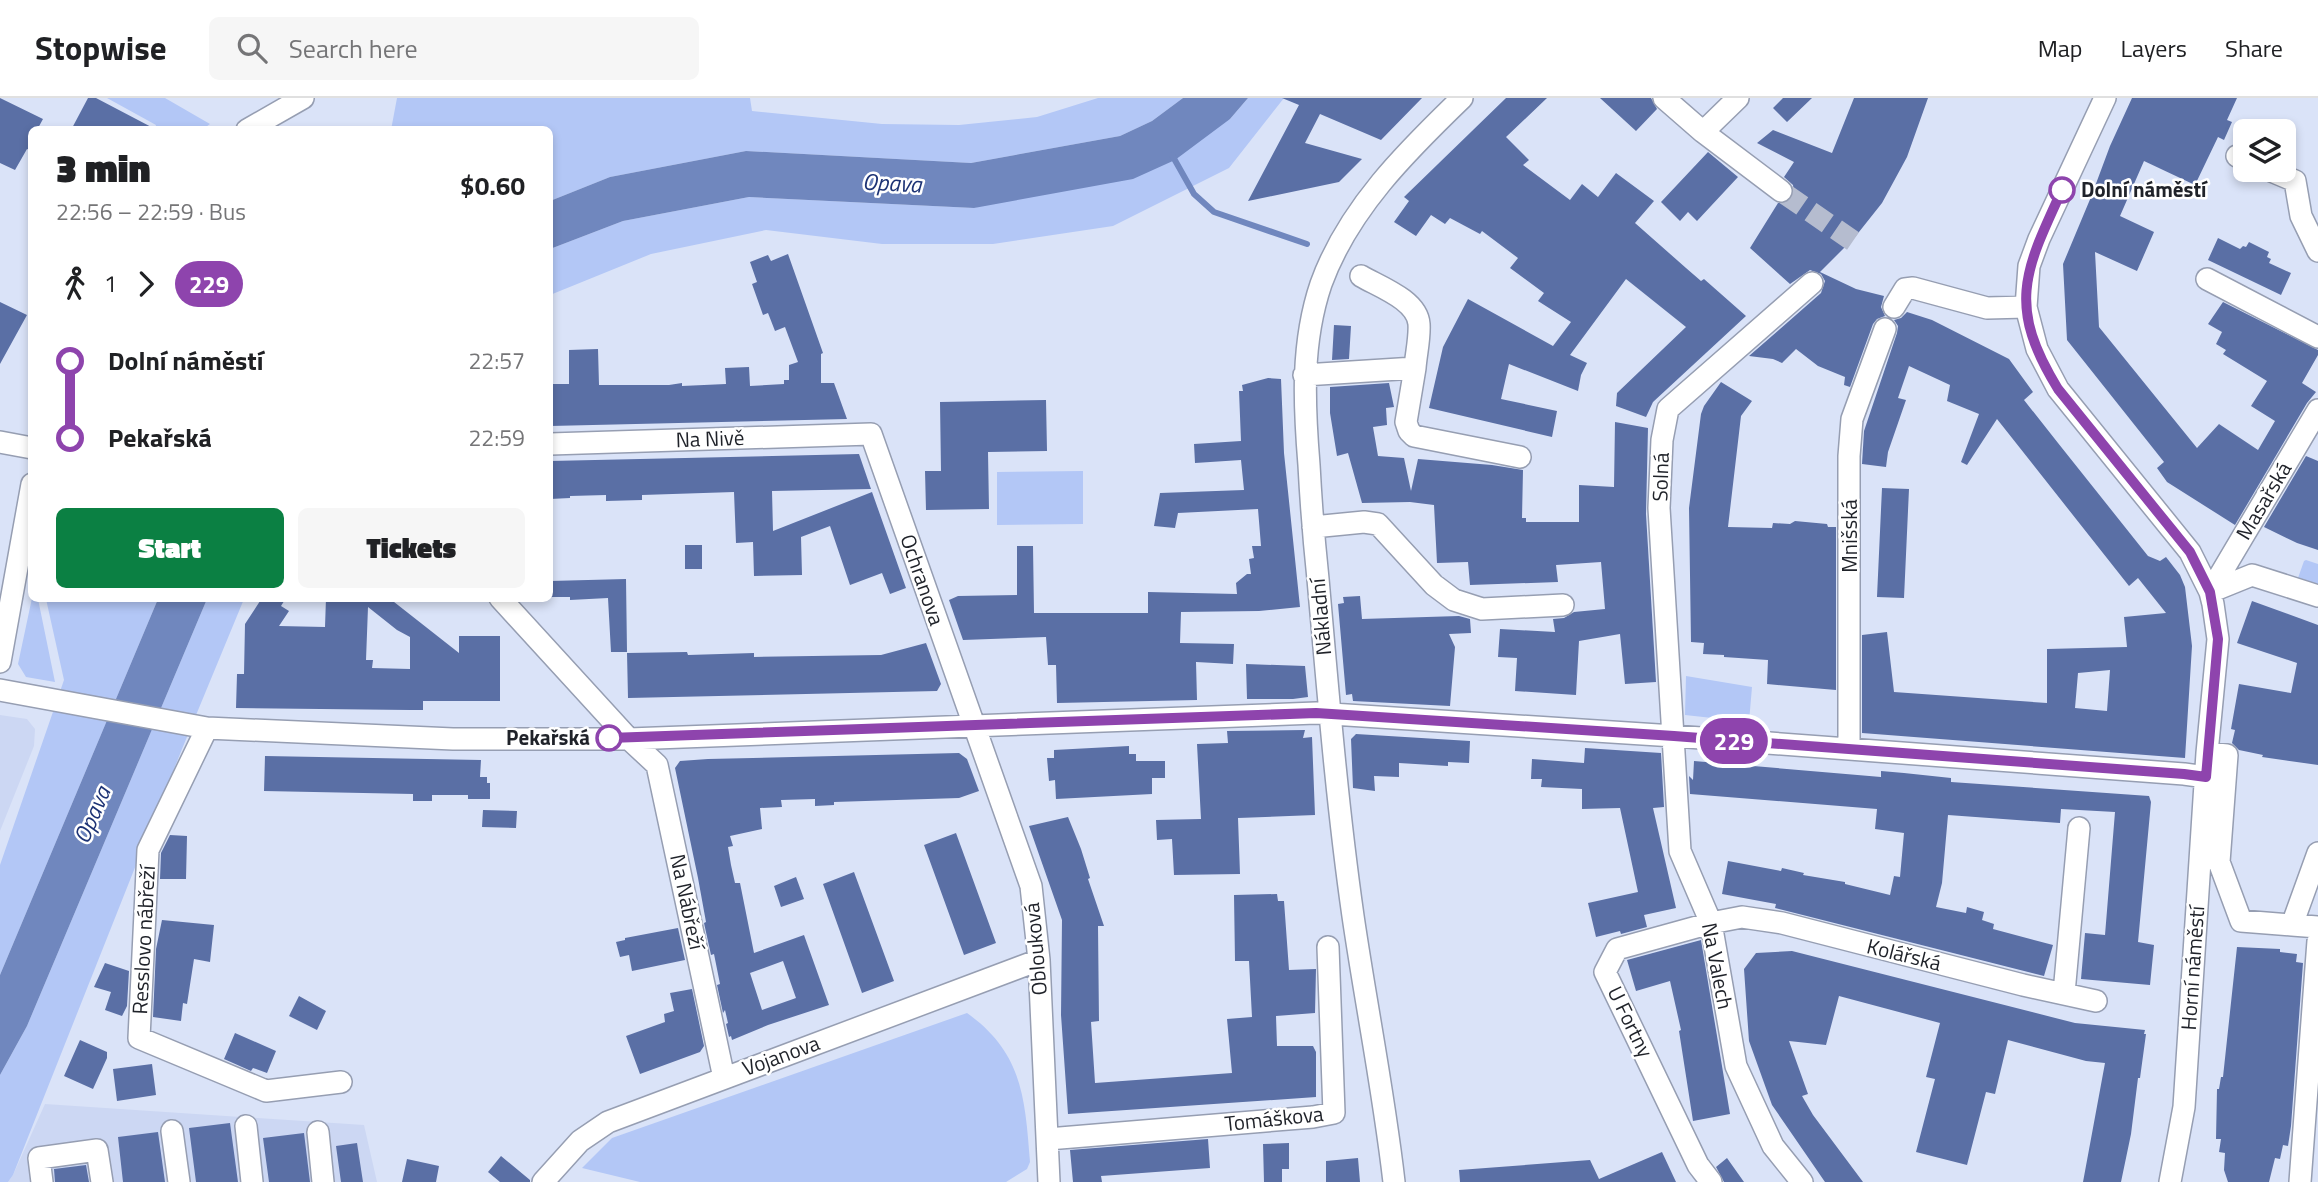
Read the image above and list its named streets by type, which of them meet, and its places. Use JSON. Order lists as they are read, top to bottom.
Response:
{
  "streets": {
    "street": [
      "Na Nivě",
      "Solná",
      "Masařská",
      "Mnišská",
      "Ochranova",
      "Nákladní",
      "Na Nábřeží",
      "Resslovo nábřeží",
      "Oblouková",
      "Kolářská",
      "Na Valech",
      "Horní náměstí",
      "U Fortny",
      "Vojanova",
      "Tomáškova"
    ]
  },
  "crossings": [
    ["Na Nivě", "Ochranova"],
    ["Solná", "Na Valech"],
    ["Masařská", "Horní náměstí"],
    ["Ochranova", "Oblouková"],
    ["Na Nábřeží", "Vojanova"],
    ["Oblouková", "Vojanova"],
    ["Oblouková", "Tomáškova"],
    ["Kolářská", "Na Valech"],
    ["Kolářská", "U Fortny"],
    ["Na Valech", "U Fortny"]
  ],
  "water": ["Opava"],
  "places": ["Dolní náměstí", "Pekařská"],
  "lines": ["bus line 229"],
  "page": {
    "header": "Stopwise",
    "search": "Search here",
    "nav": ["Map", "Layers", "Share"],
    "on_map": "229",
    "heading": ["3 min", "22:56 – 22:59 · Bus", "$0.60"],
    "legs": ["1", "229"],
    "list": [
      {
        "name": "Dolní náměstí",
        "value": "22:57"
      },
      {
        "name": "Pekařská",
        "value": "22:59"
      }
    ],
    "buttons": ["Start", "Tickets"]
  }
}
